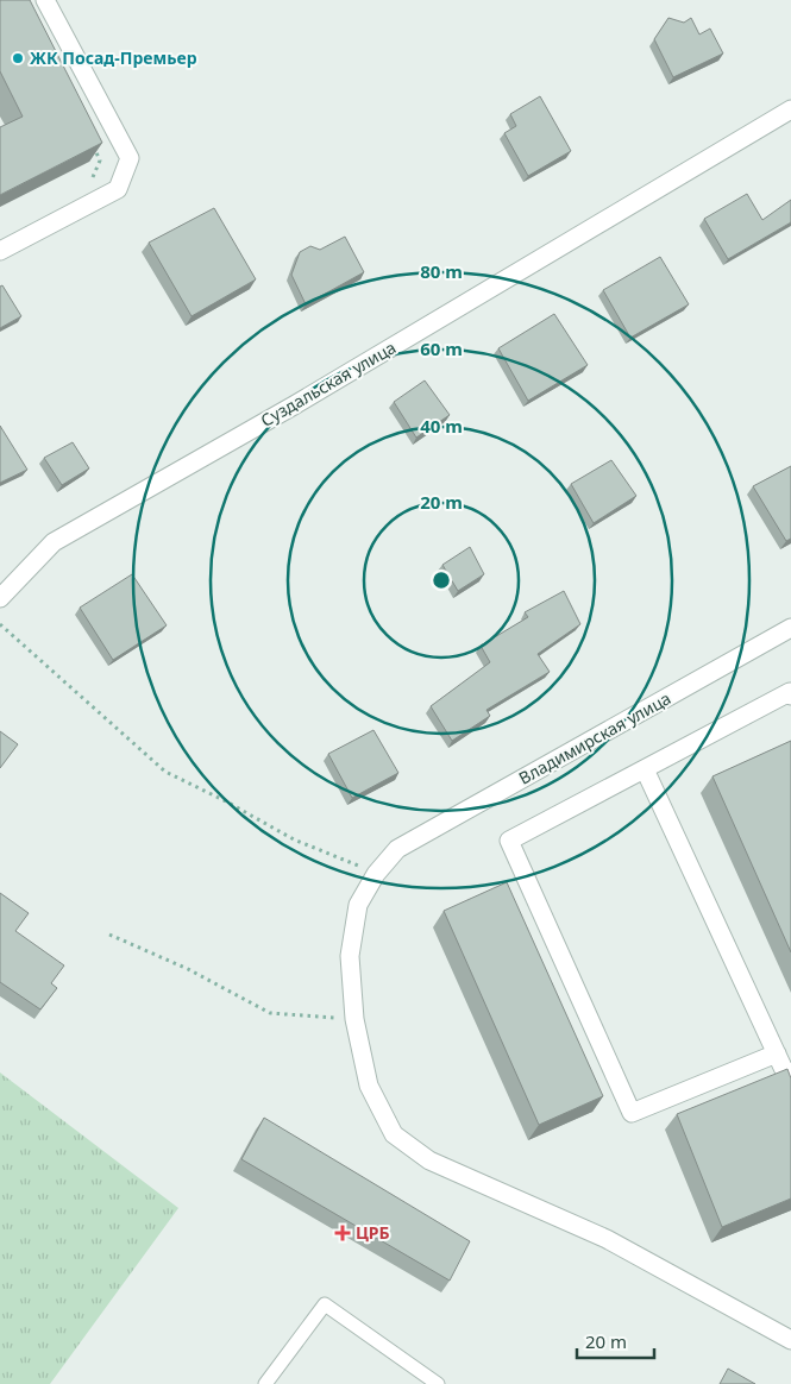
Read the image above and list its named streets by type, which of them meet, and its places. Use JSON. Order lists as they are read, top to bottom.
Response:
{
  "streets": {
    "street": ["Суздальская улица", "Владимирская улица"]
  },
  "places": {
    "other": ["ЖК Посад-Премьер"],
    "health": ["ЦРБ"]
  },
  "scale_bar": "20 m",
  "rings": [
    "80 m",
    "60 m",
    "40 m",
    "20 m"
  ]
}
